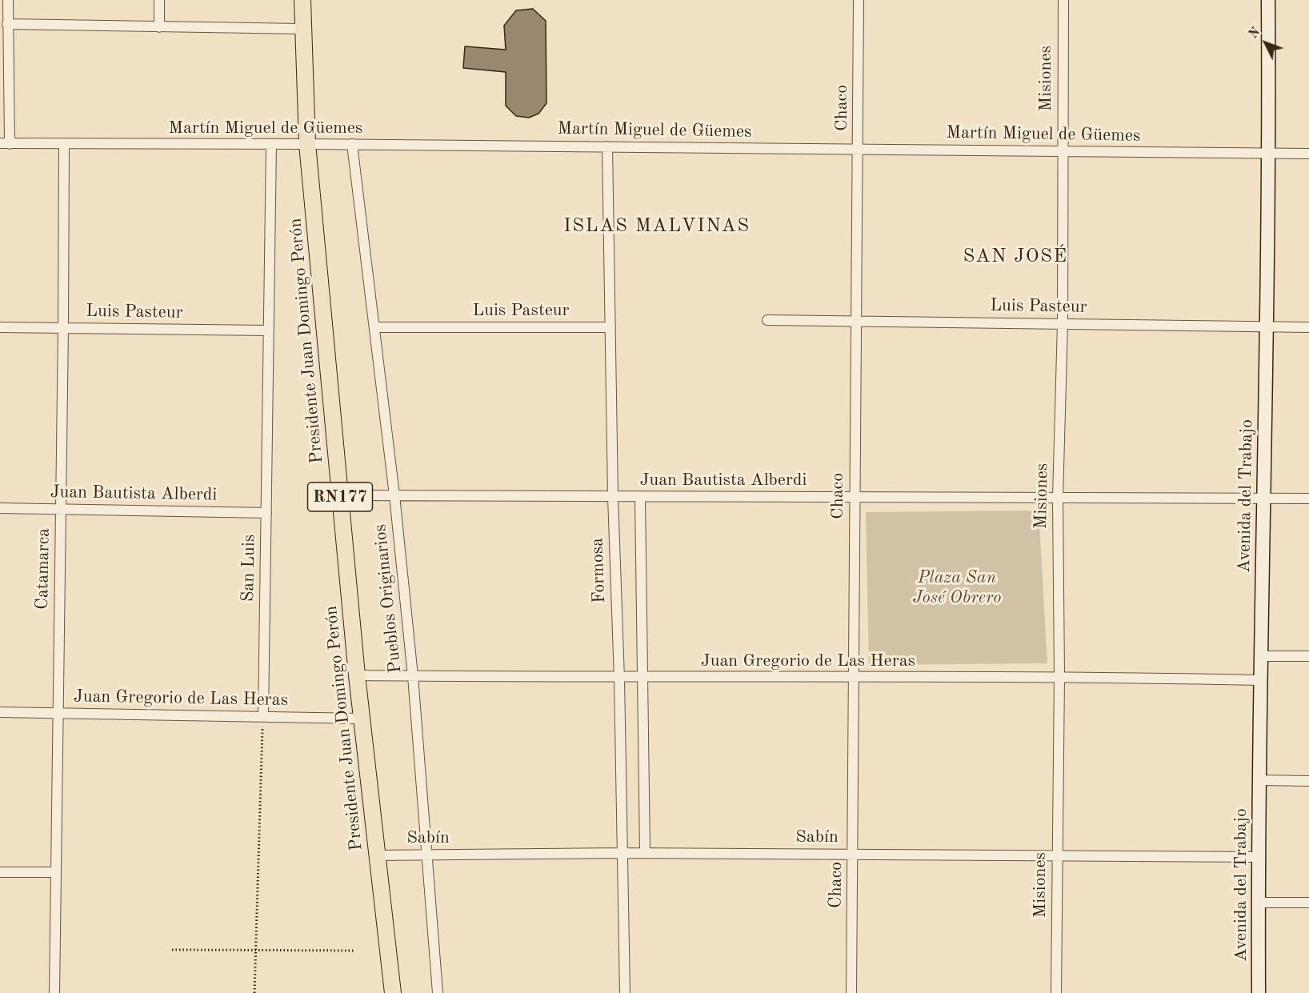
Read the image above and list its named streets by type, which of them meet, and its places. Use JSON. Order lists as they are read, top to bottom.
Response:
{
  "streets": {
    "main road": ["Presidente Juan Domingo Perón", "Avenida del Trabajo", "RN177"],
    "street": [
      "Misiones",
      "Chaco",
      "Martín Miguel de Güemes",
      "Luis Pasteur",
      "Juan Bautista Alberdi",
      "San Luis",
      "Catamarca",
      "Formosa",
      "Pueblos Originarios",
      "Juan Gregorio de Las Heras",
      "Sabín"
    ]
  },
  "crossings": [
    ["Misiones", "Martín Miguel de Güemes"],
    ["Misiones", "Luis Pasteur"],
    ["Misiones", "Juan Bautista Alberdi"],
    ["Misiones", "Juan Gregorio de Las Heras"],
    ["Misiones", "Sabín"],
    ["Chaco", "Martín Miguel de Güemes"],
    ["Chaco", "Luis Pasteur"],
    ["Chaco", "Juan Bautista Alberdi"],
    ["Chaco", "Juan Gregorio de Las Heras"],
    ["Chaco", "Sabín"],
    ["Martín Miguel de Güemes", "Presidente Juan Domingo Perón"],
    ["Martín Miguel de Güemes", "Avenida del Trabajo"],
    ["Martín Miguel de Güemes", "San Luis"],
    ["Martín Miguel de Güemes", "Catamarca"],
    ["Martín Miguel de Güemes", "Formosa"],
    ["Martín Miguel de Güemes", "Pueblos Originarios"],
    ["Luis Pasteur", "Avenida del Trabajo"],
    ["Luis Pasteur", "San Luis"],
    ["Luis Pasteur", "Catamarca"],
    ["Luis Pasteur", "Formosa"],
    ["Luis Pasteur", "Pueblos Originarios"],
    ["Presidente Juan Domingo Perón", "Juan Bautista Alberdi"],
    ["Presidente Juan Domingo Perón", "Juan Gregorio de Las Heras"],
    ["Presidente Juan Domingo Perón", "Sabín"],
    ["Juan Bautista Alberdi", "Avenida del Trabajo"],
    ["Juan Bautista Alberdi", "San Luis"],
    ["Juan Bautista Alberdi", "Catamarca"],
    ["Juan Bautista Alberdi", "Formosa"],
    ["Juan Bautista Alberdi", "Pueblos Originarios"],
    ["Avenida del Trabajo", "Juan Gregorio de Las Heras"],
    ["Avenida del Trabajo", "Sabín"],
    ["San Luis", "Juan Gregorio de Las Heras"],
    ["Catamarca", "Juan Gregorio de Las Heras"],
    ["Formosa", "Juan Gregorio de Las Heras"],
    ["Formosa", "Sabín"],
    ["Pueblos Originarios", "Juan Gregorio de Las Heras"],
    ["Pueblos Originarios", "Sabín"]
  ],
  "districts": ["ISLAS MALVINAS", "SAN JOSÉ"],
  "parks": ["Plaza San José Obrero"],
  "north": "top left"
}
